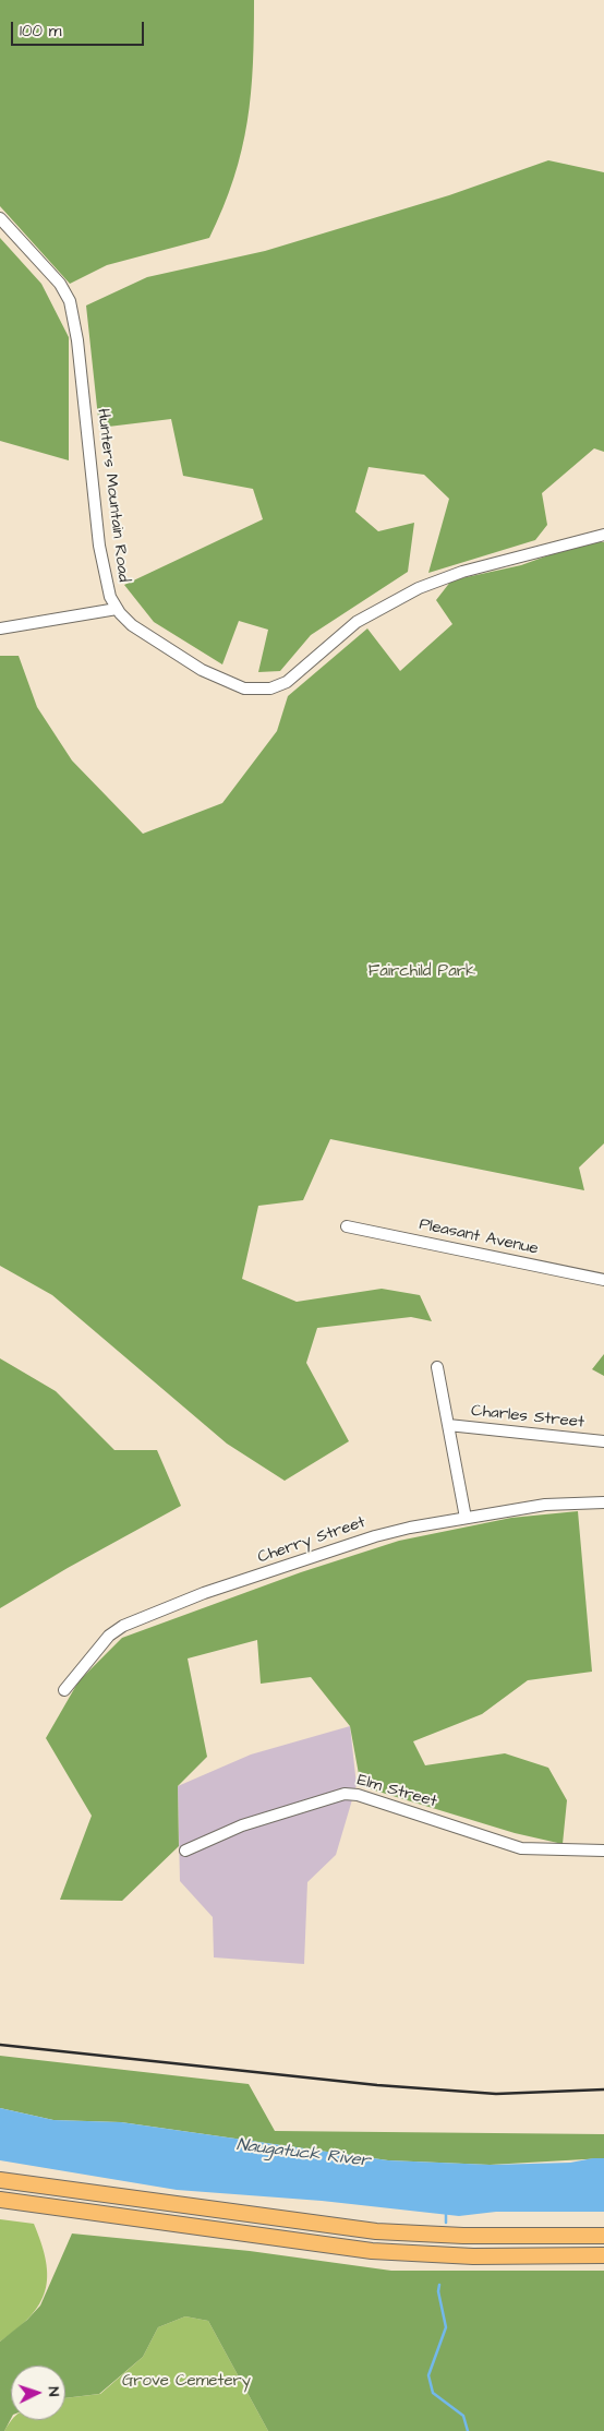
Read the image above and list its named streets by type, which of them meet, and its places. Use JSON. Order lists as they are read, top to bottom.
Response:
{
  "streets": {
    "street": [
      "Hunters Mountain Road",
      "Pleasant Avenue",
      "Charles Street",
      "Cherry Street",
      "Elm Street"
    ]
  },
  "water": ["Naugatuck River"],
  "parks": ["Fairchild Park", "Grove Cemetery"],
  "scale_bar": "100 m",
  "north": "right"
}
